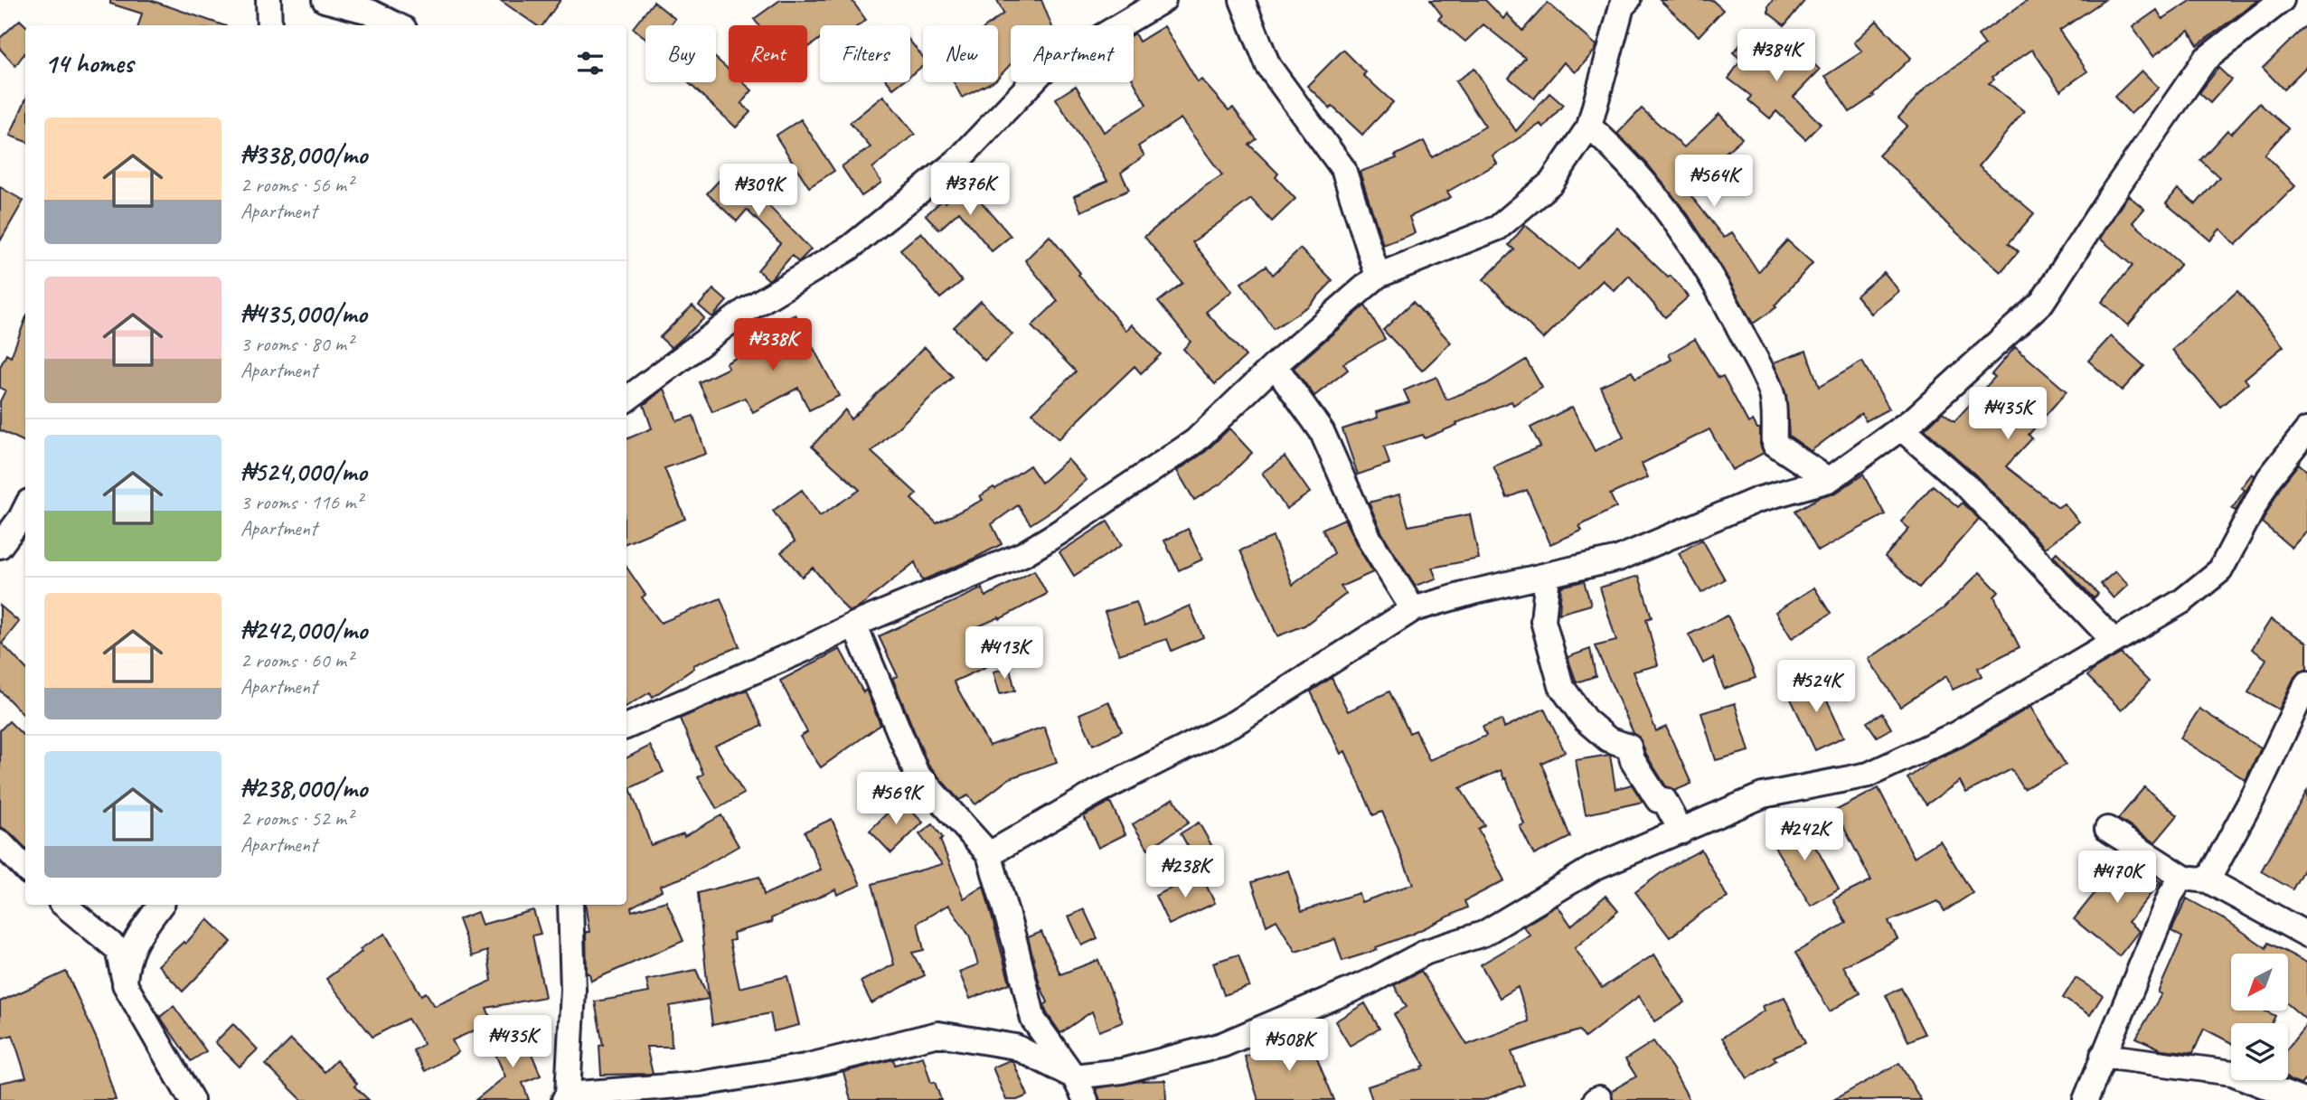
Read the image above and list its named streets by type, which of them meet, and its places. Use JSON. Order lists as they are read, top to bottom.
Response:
{
  "north": "bottom left",
  "page": {
    "chip": [
      "Buy",
      "Rent",
      "Filters",
      "New",
      "Apartment"
    ],
    "heading": "14 homes",
    "price": [
      "₦384K",
      "₦564K",
      "₦376K",
      "₦309K",
      "₦338K",
      "₦435K",
      "₦413K",
      "₦524K",
      "₦569K",
      "₦242K",
      "₦238K",
      "₦470K",
      "₦435K",
      "₦508K"
    ],
    "list": [
      {
        "name": "₦338,000/mo",
        "note": "2 rooms · 56 m² · Apartment"
      },
      {
        "name": "₦435,000/mo",
        "note": "3 rooms · 80 m² · Apartment"
      },
      {
        "name": "₦524,000/mo",
        "note": "3 rooms · 116 m² · Apartment"
      },
      {
        "name": "₦242,000/mo",
        "note": "2 rooms · 60 m² · Apartment"
      },
      {
        "name": "₦238,000/mo",
        "note": "2 rooms · 52 m² · Apartment"
      }
    ]
  }
}
